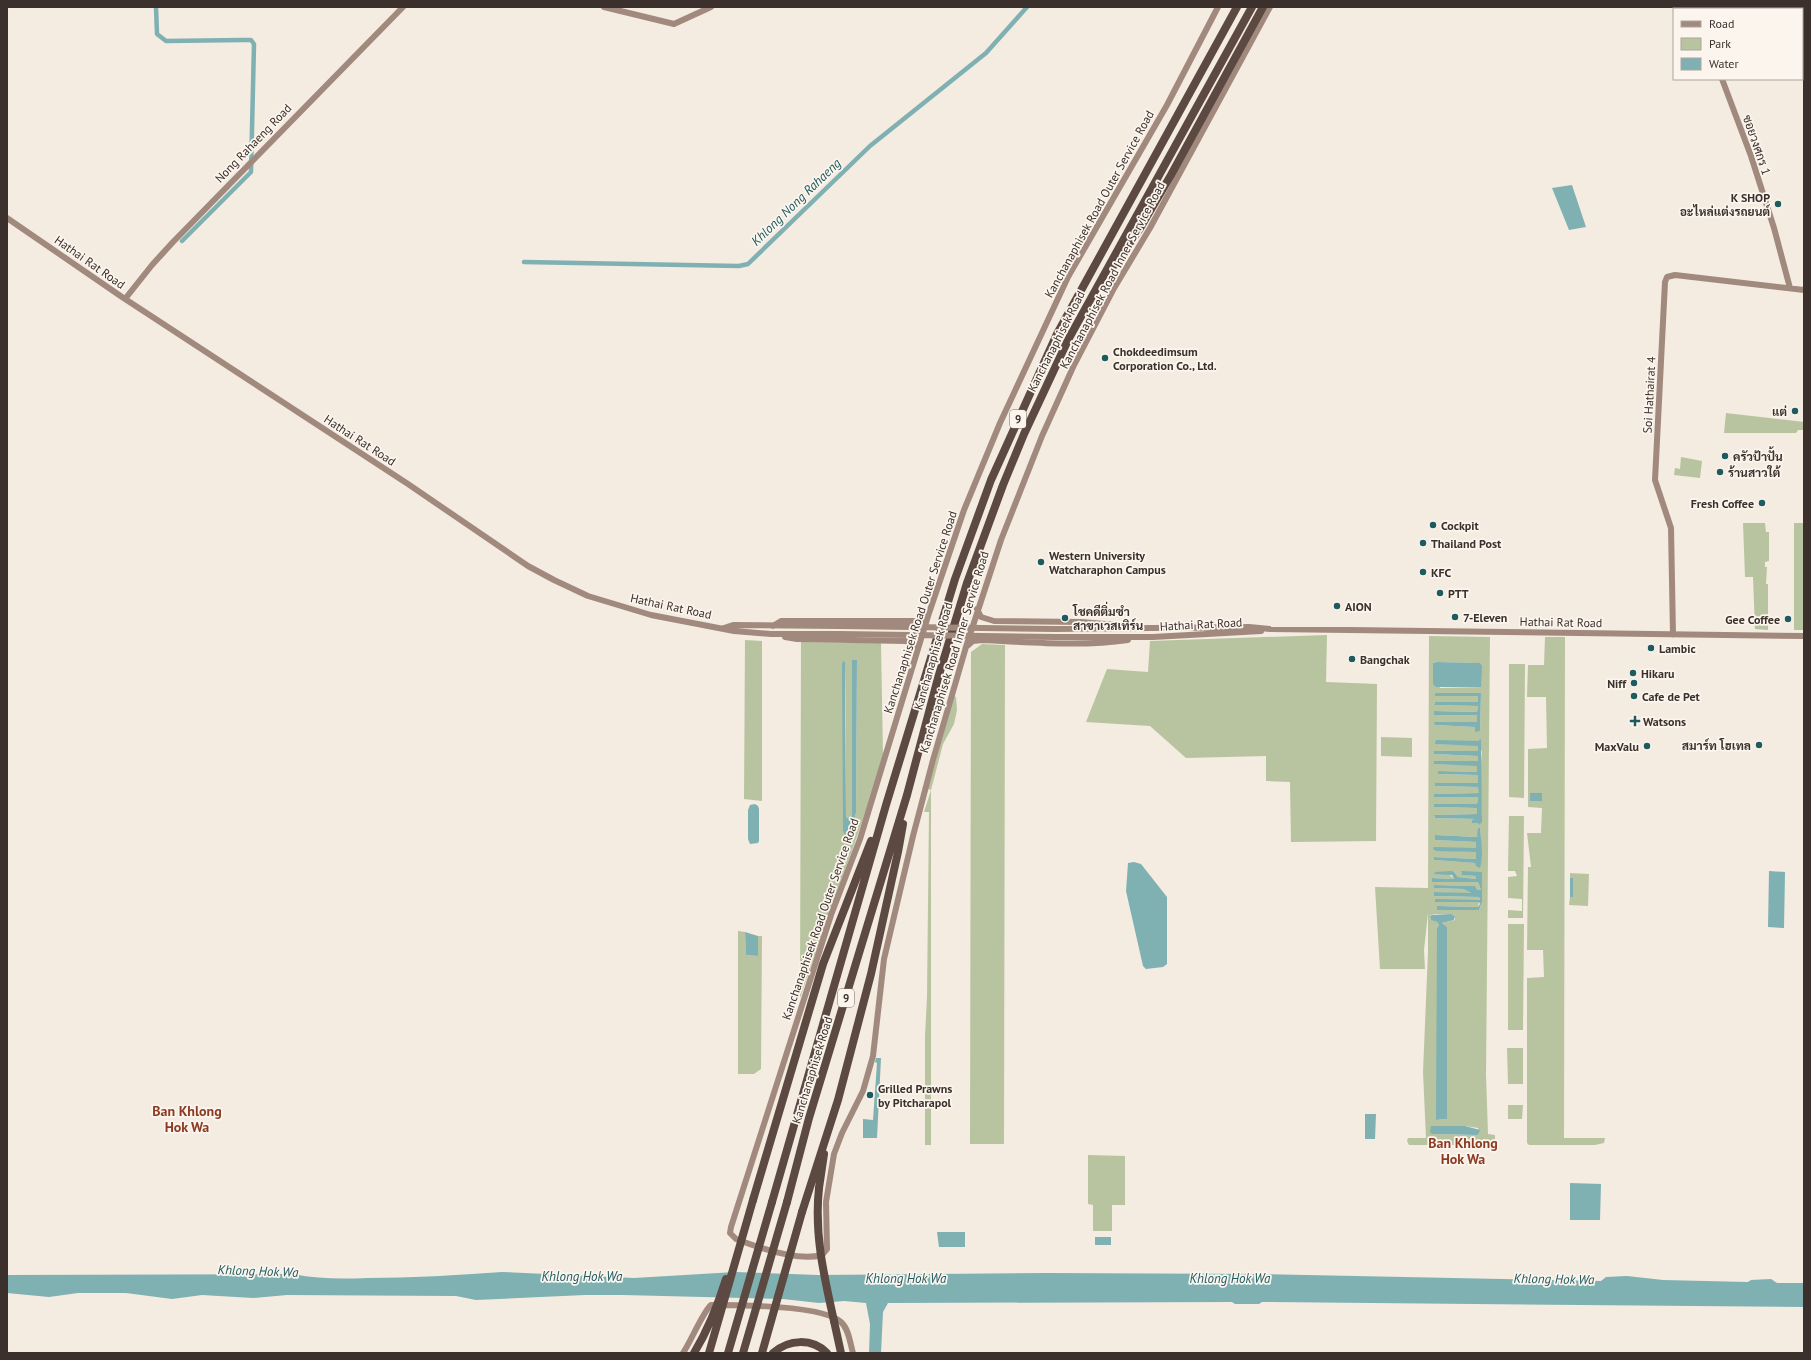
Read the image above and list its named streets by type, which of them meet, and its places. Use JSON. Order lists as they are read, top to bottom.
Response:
{
  "streets": {
    "highway": ["Kanchanaphisek Road", "9"],
    "main road": [
      "Nong Rahaeng Road",
      "ซอยวงศกร 1",
      "Kanchanaphisek Road Outer Service Road",
      "Hathai Rat Road",
      "Kanchanaphisek Road Inner Service Road",
      "Soi Hathairat 4"
    ]
  },
  "crossings": [
    ["Nong Rahaeng Road", "Hathai Rat Road"],
    ["ซอยวงศกร 1", "Soi Hathairat 4"],
    ["Kanchanaphisek Road Outer Service Road", "Kanchanaphisek Road Inner Service Road"],
    ["Hathai Rat Road", "Soi Hathairat 4"]
  ],
  "districts": ["Ban Khlong Hok Wa", "Ban Khlong Hok Wa"],
  "water": ["Khlong Nong Rahaeng", "Khlong Hok Wa"],
  "places": {
    "other": [
      "K SHOP อะไหล่แต่งรถยนต์",
      "Chokdeedimsum Corporation Co., Ltd.",
      "แต่",
      "ครัวป้าปั้น",
      "ร้านสาวใต้",
      "Fresh Coffee",
      "Cockpit",
      "Thailand Post",
      "Western University Watcharaphon Campus",
      "KFC",
      "PTT",
      "AION",
      "7-Eleven",
      "โชคดีติ่มซำ สาขาเวสเทิร์น",
      "Gee Coffee",
      "Lambic",
      "Bangchak",
      "Hikaru",
      "Niff",
      "Cafe de Pet",
      "สมาร์ท โฮเทล",
      "MaxValu",
      "Grilled Prawns by Pitcharapol"
    ],
    "health": ["Watsons"]
  },
  "legend": ["Road", "Park", "Water"]
}
